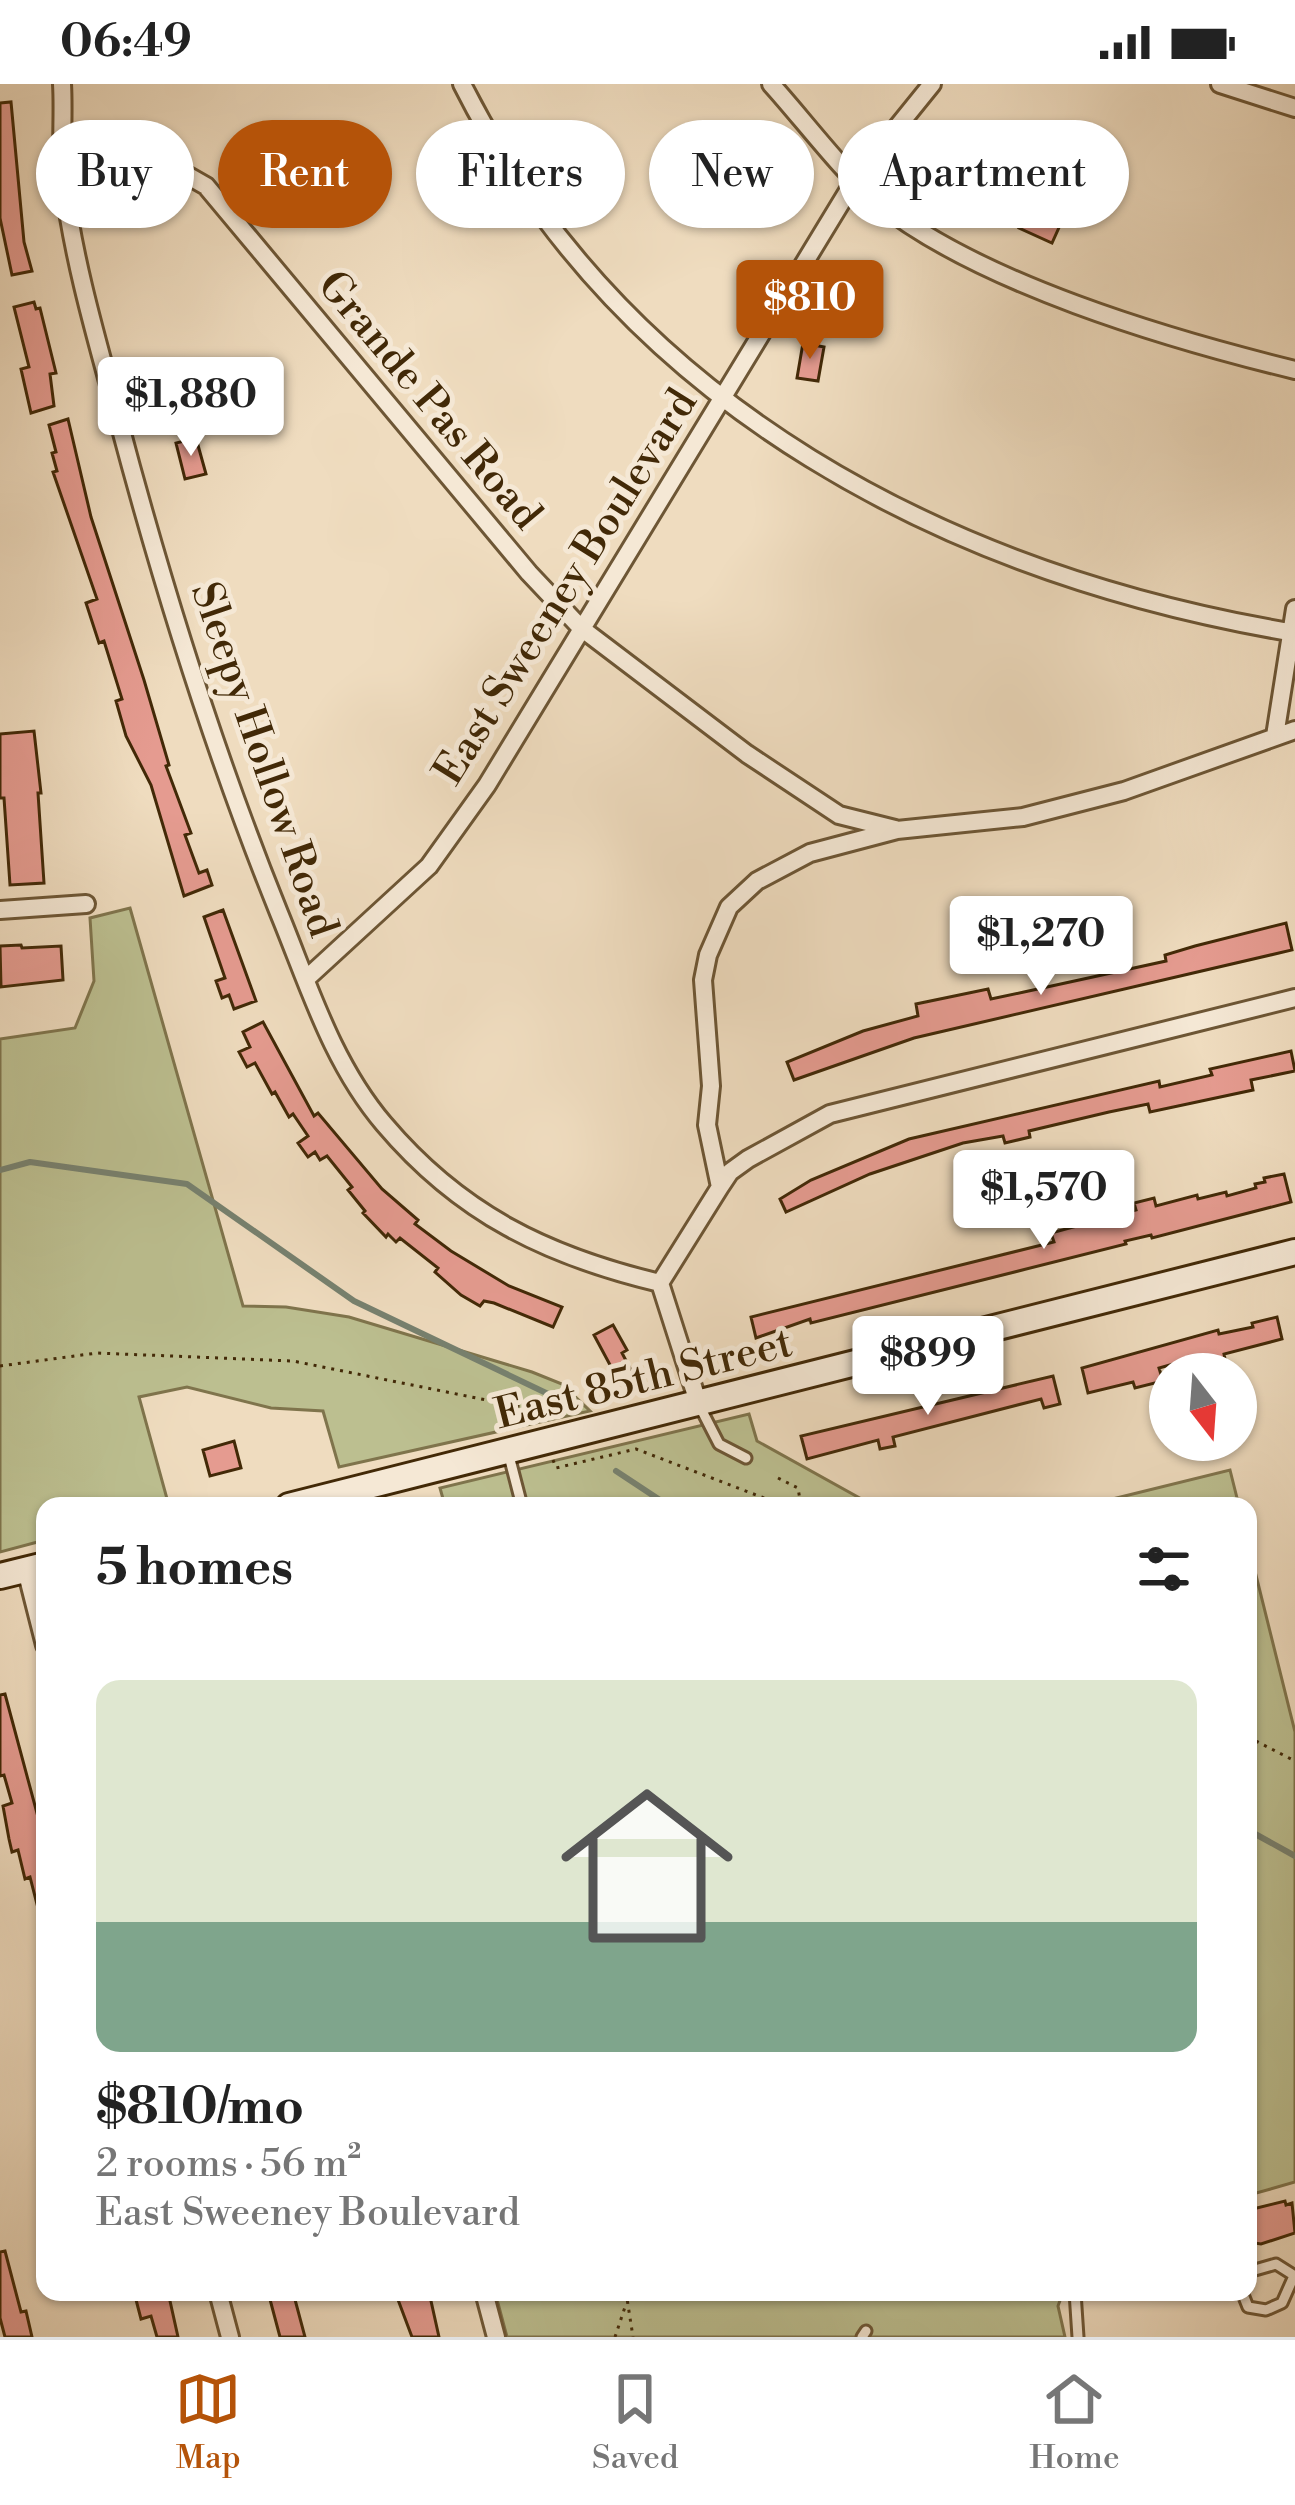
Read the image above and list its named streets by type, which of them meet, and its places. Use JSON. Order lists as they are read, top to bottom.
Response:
{
  "streets": {
    "main road": ["East 85th Street"],
    "street": ["Grande Pas Road", "East Sweeney Boulevard", "Sleepy Hollow Road"]
  },
  "crossings": [
    ["Grande Pas Road", "East Sweeney Boulevard"],
    ["East Sweeney Boulevard", "Sleepy Hollow Road"]
  ],
  "north": "bottom",
  "page": {
    "status": "06:49",
    "chip": [
      "Buy",
      "Rent",
      "Filters",
      "New",
      "Apartment"
    ],
    "price": [
      "$810",
      "$1,880",
      "$1,270",
      "$1,570",
      "$899"
    ],
    "heading": "5 homes",
    "list": [
      {
        "name": "$810/mo",
        "note": "2 rooms · 56 m² · East Sweeney Boulevard"
      }
    ],
    "tabs": ["Map", "Saved", "Home"]
  }
}
